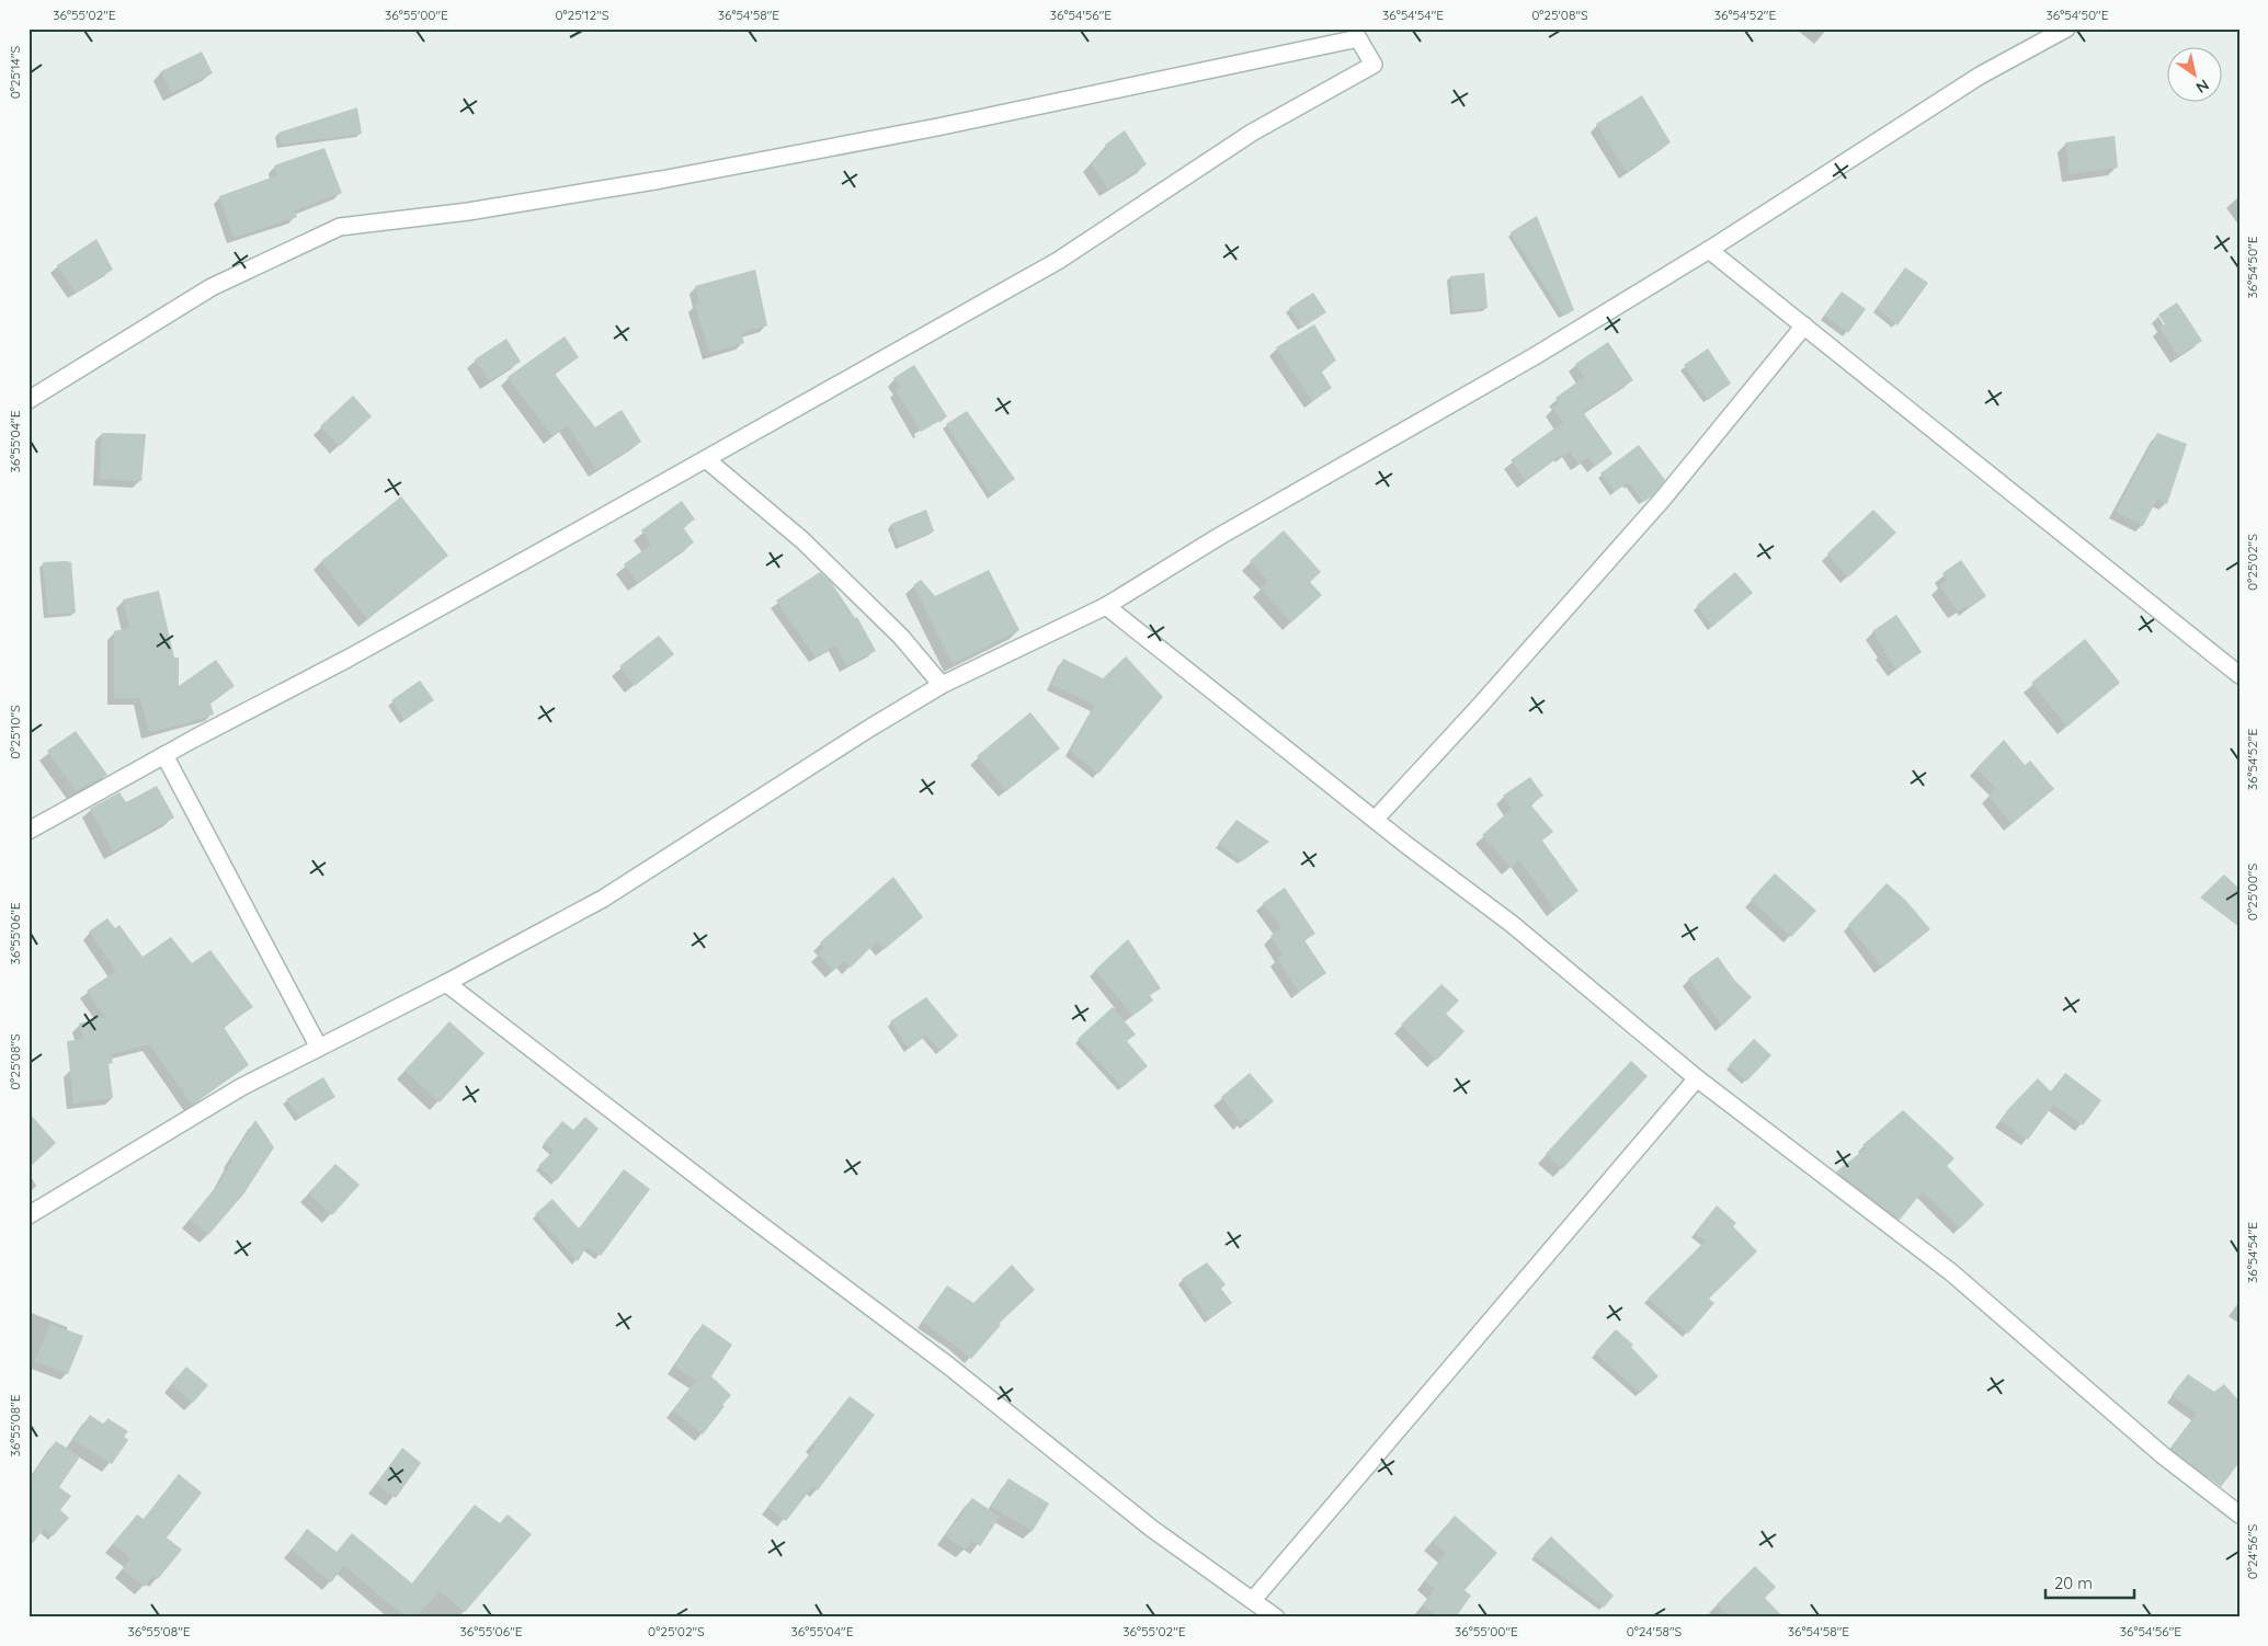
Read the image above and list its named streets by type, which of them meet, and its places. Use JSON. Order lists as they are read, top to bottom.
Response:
{
  "scale_bar": "20 m",
  "north": "bottom right",
  "coordinates": [
    "36°55'02\"E",
    "36°55'00\"E",
    "0°25'12\"S",
    "36°54'58\"E",
    "36°54'56\"E",
    "36°54'54\"E",
    "0°25'08\"S",
    "36°54'52\"E",
    "36°54'50\"E",
    "0°25'14\"S",
    "36°55'04\"E",
    "0°25'02\"S",
    "0°25'10\"S",
    "0°25'00\"S",
    "36°55'06\"E",
    "36°55'08\"E",
    "0°24'56\"S",
    "0°24'58\"S"
  ]
}
